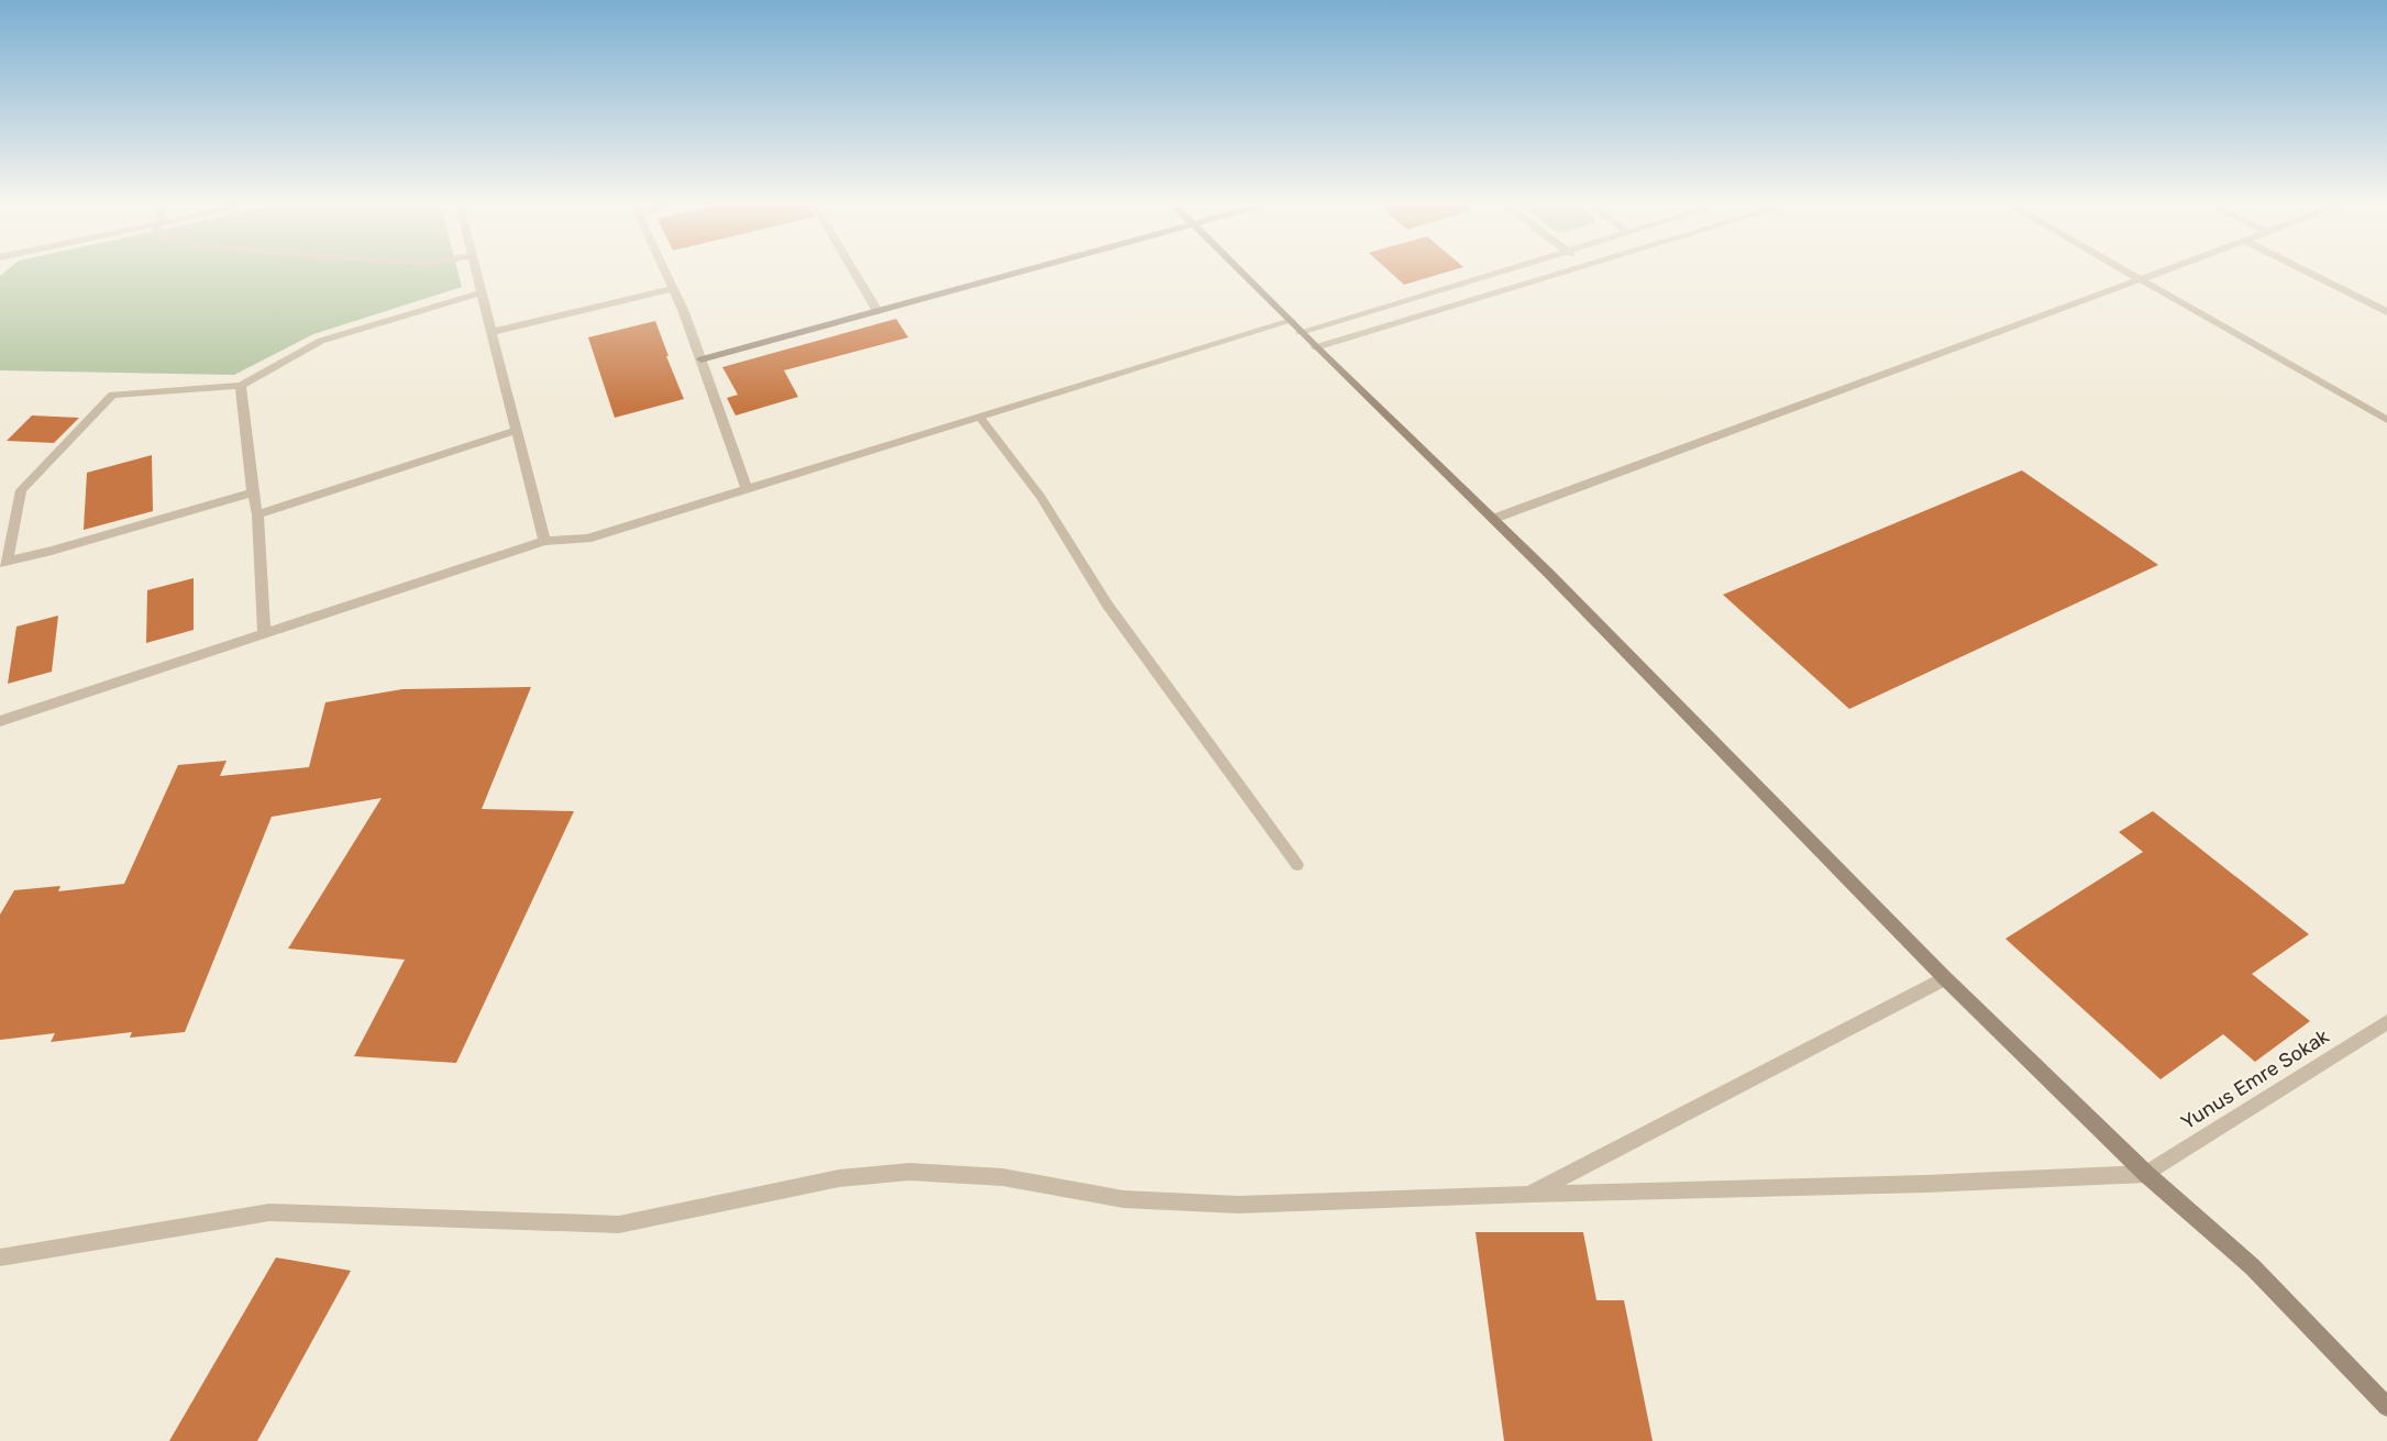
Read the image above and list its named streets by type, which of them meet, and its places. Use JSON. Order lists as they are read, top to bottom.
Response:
{
  "streets": {
    "street": ["Yunus Emre Sokak"]
  }
}
